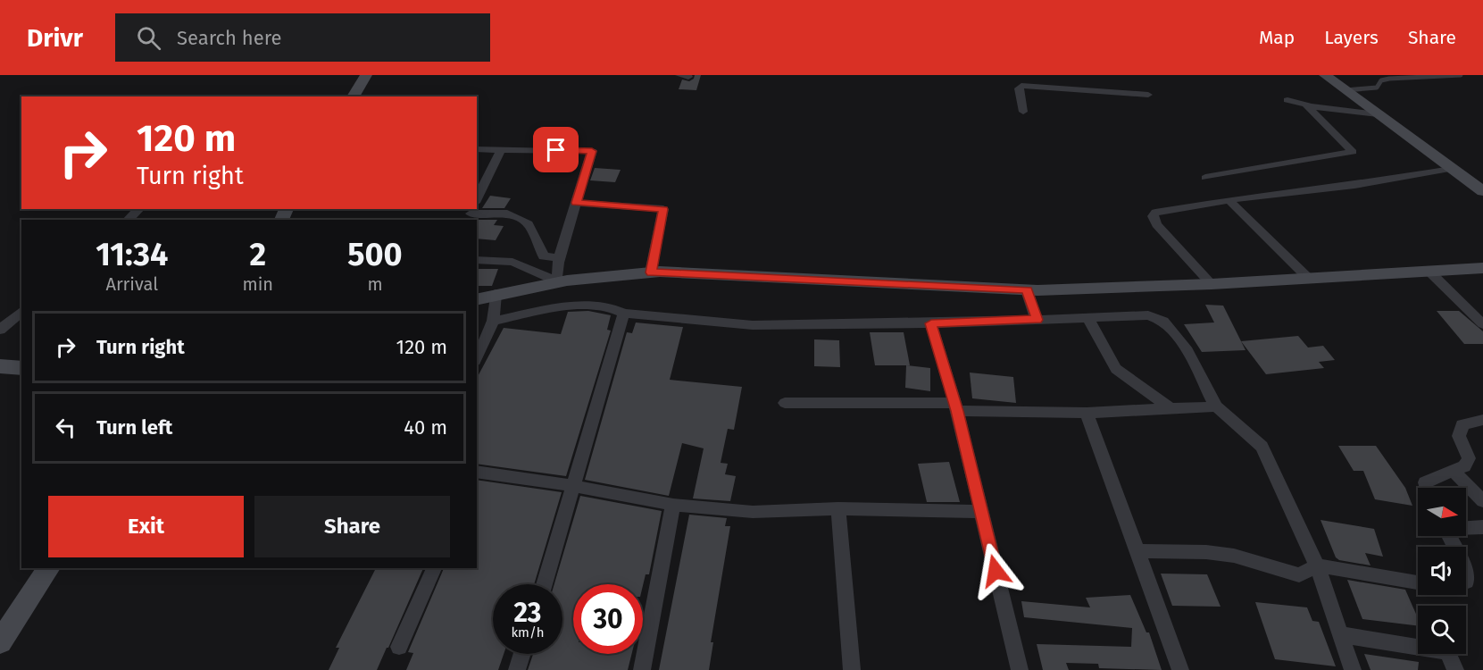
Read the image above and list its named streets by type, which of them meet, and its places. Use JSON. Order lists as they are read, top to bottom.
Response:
{
  "north": "right",
  "page": {
    "header": "Drivr",
    "search": "Search here",
    "nav": ["Map", "Layers", "Share"],
    "turn": ["120 m", "Turn right"],
    "eta": [
      "11:34",
      "Arrival",
      "2",
      "min",
      "500",
      "m"
    ],
    "list": [
      {
        "name": "Turn right",
        "value": "120 m"
      },
      {
        "name": "Turn left",
        "value": "40 m"
      }
    ],
    "buttons": ["Exit", "Share"],
    "speed": "23 km/h",
    "limit": "30"
  }
}
